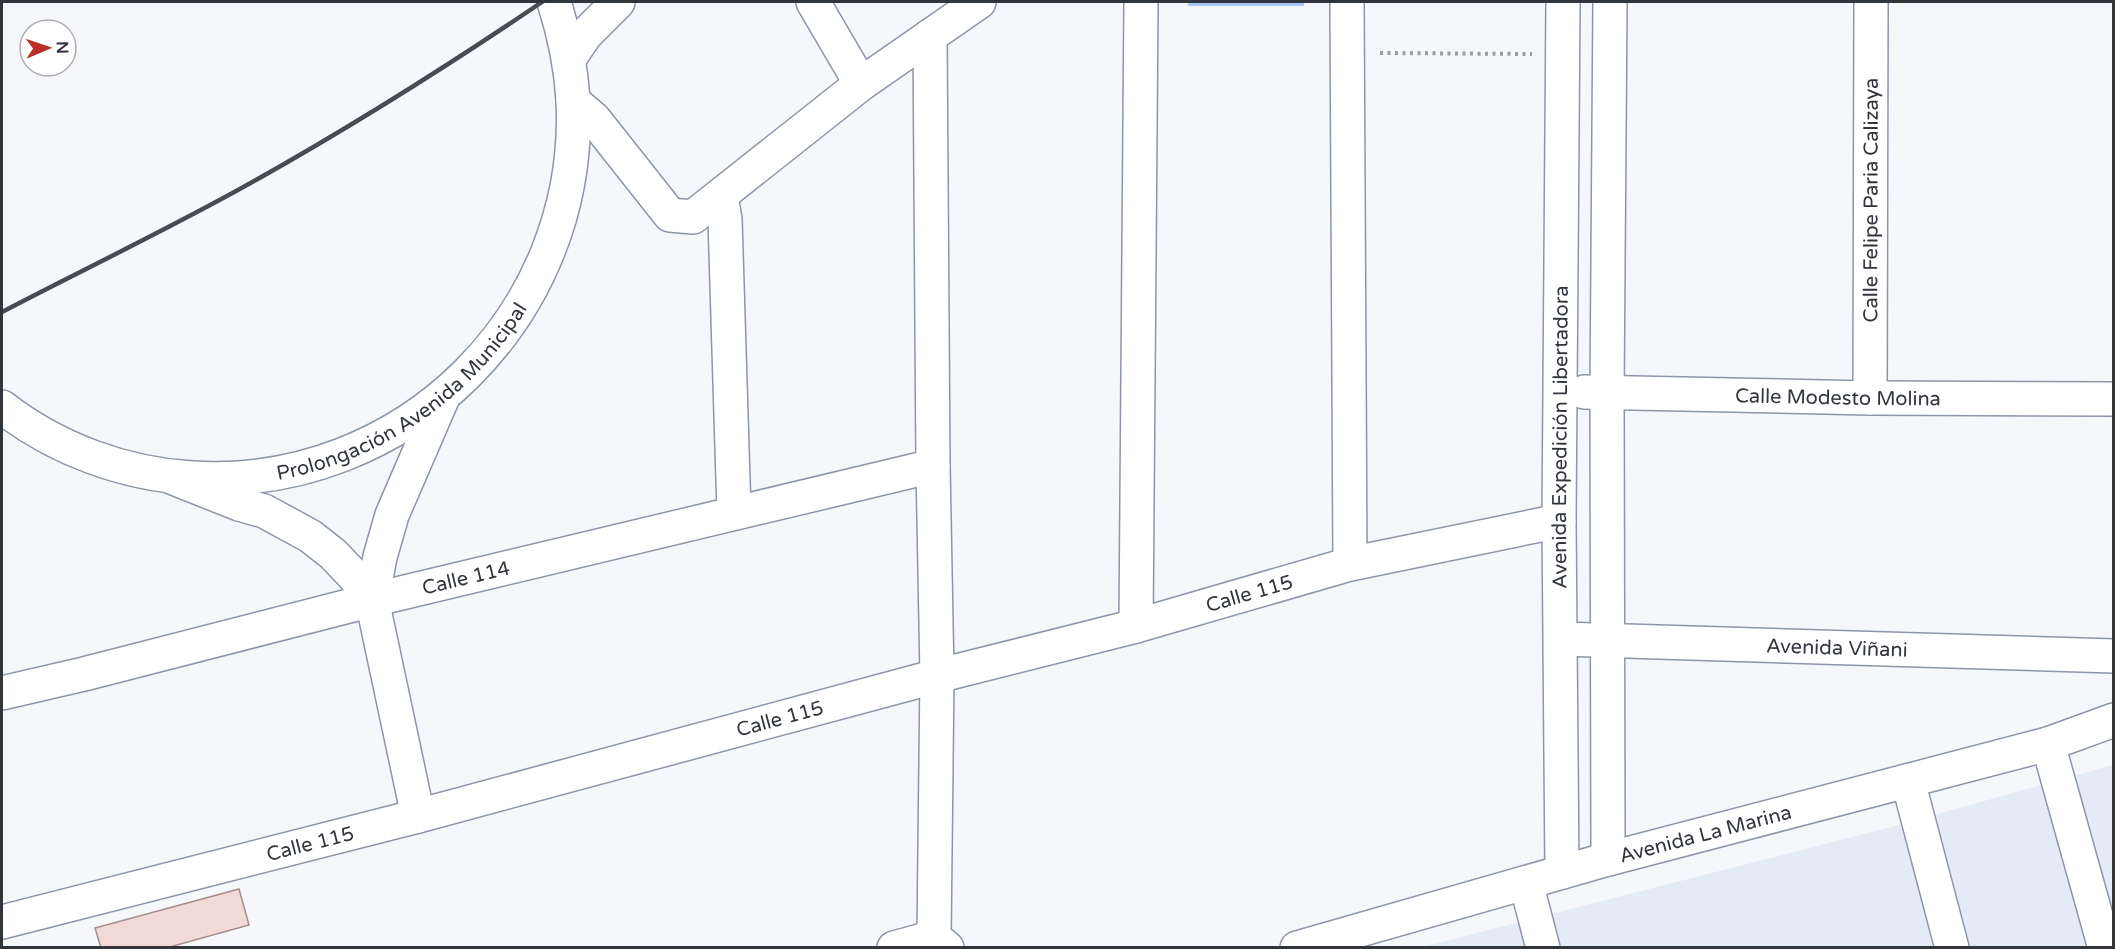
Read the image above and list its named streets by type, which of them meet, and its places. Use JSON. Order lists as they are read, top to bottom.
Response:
{
  "streets": {
    "street": [
      "Calle Felipe Paria Calizaya",
      "Prolongación Avenida Municipal",
      "Calle Modesto Molina",
      "Avenida Expedición Libertadora",
      "Calle 114",
      "Calle 115",
      "Avenida Viñani",
      "Avenida La Marina"
    ]
  },
  "crossings": [
    ["Calle Felipe Paria Calizaya", "Calle Modesto Molina"],
    ["Calle Modesto Molina", "Avenida Expedición Libertadora"],
    ["Avenida Expedición Libertadora", "Calle 115"],
    ["Avenida Expedición Libertadora", "Avenida Viñani"],
    ["Avenida Expedición Libertadora", "Avenida La Marina"]
  ],
  "north": "right"
}
